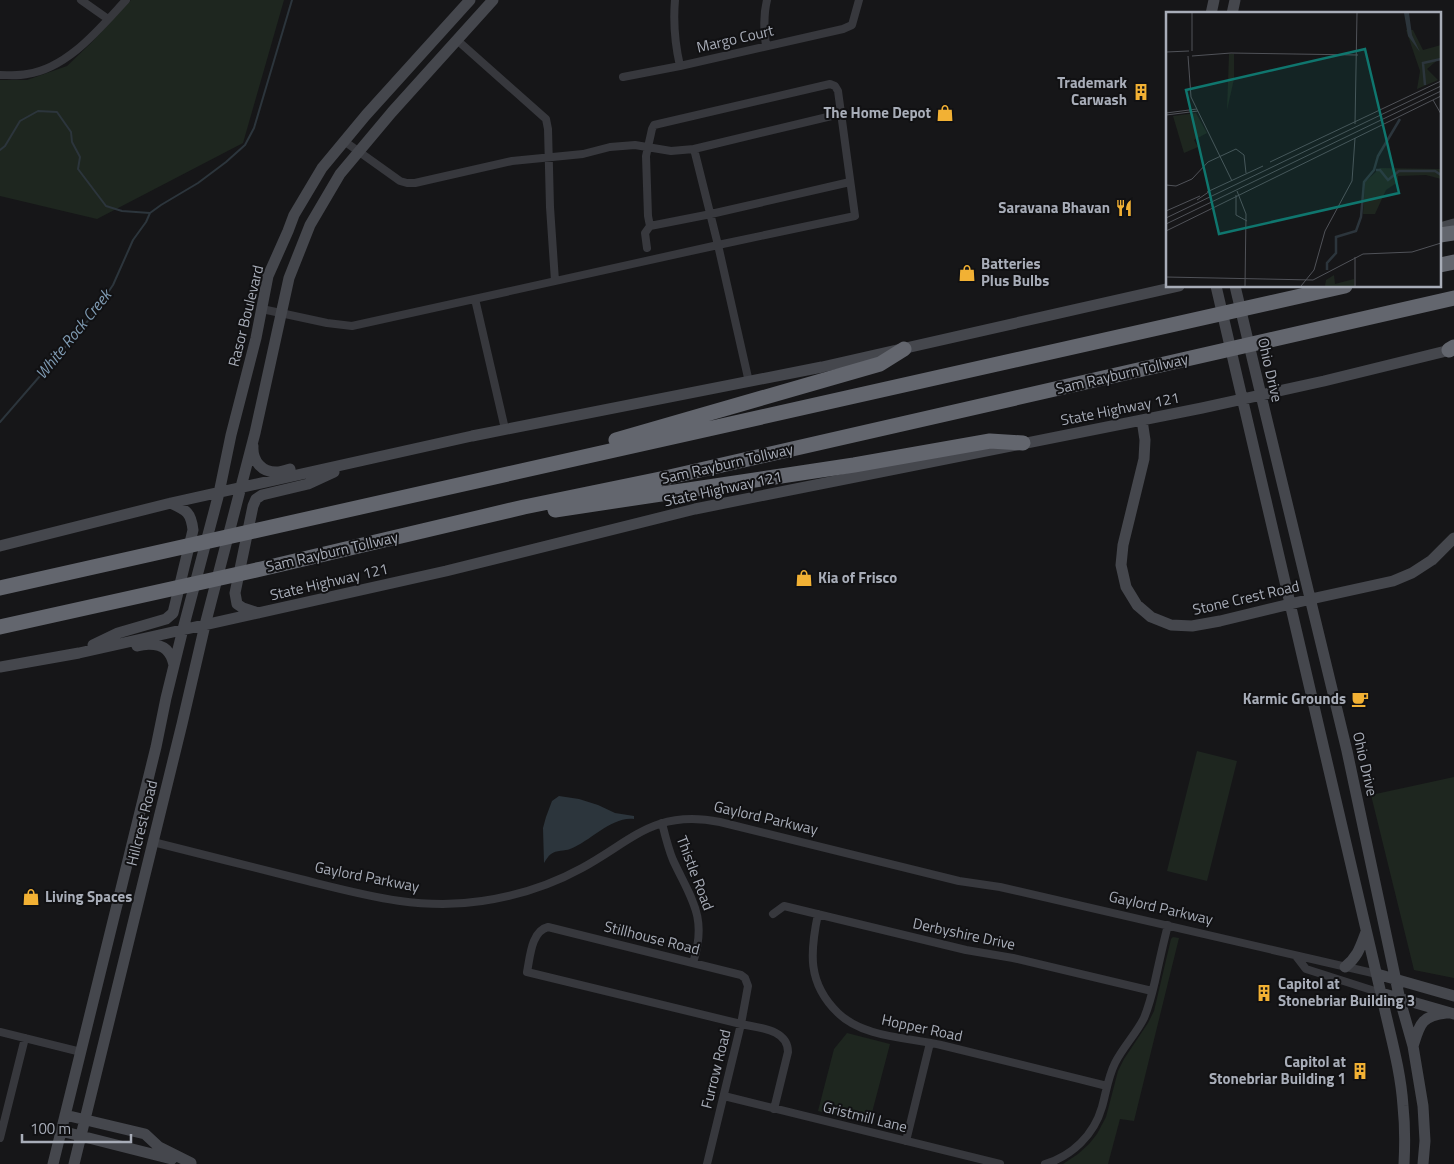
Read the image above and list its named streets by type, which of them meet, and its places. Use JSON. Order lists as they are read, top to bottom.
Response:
{
  "streets": {
    "highway": ["Sam Rayburn Tollway"],
    "main road": [
      "Rasor Boulevard",
      "Ohio Drive",
      "State Highway 121",
      "Stone Crest Road",
      "Gaylord Parkway",
      "Hillcrest Road"
    ],
    "street": [
      "Margo Court",
      "Thistle Road",
      "Derbyshire Drive",
      "Stillhouse Road",
      "Hopper Road",
      "Furrow Road",
      "Gristmill Lane"
    ]
  },
  "crossings": [
    ["Rasor Boulevard", "Hillcrest Road"],
    ["Ohio Drive", "Stone Crest Road"],
    ["Ohio Drive", "Gaylord Parkway"],
    ["State Highway 121", "Stone Crest Road"],
    ["State Highway 121", "Hillcrest Road"],
    ["Gaylord Parkway", "Hillcrest Road"],
    ["Gaylord Parkway", "Thistle Road"],
    ["Thistle Road", "Stillhouse Road"],
    ["Derbyshire Drive", "Hopper Road"],
    ["Stillhouse Road", "Furrow Road"],
    ["Furrow Road", "Gristmill Lane"]
  ],
  "water": ["White Rock Creek"],
  "places": {
    "building": ["Trademark Carwash", "Capitol at Stonebriar Building 3", "Capitol at Stonebriar Building 1"],
    "shop": [
      "The Home Depot",
      "Batteries Plus Bulbs",
      "Kia of Frisco",
      "Living Spaces"
    ],
    "restaurant": ["Saravana Bhavan"],
    "cafe": ["Karmic Grounds"]
  },
  "scale_bar": "100 m"
}
